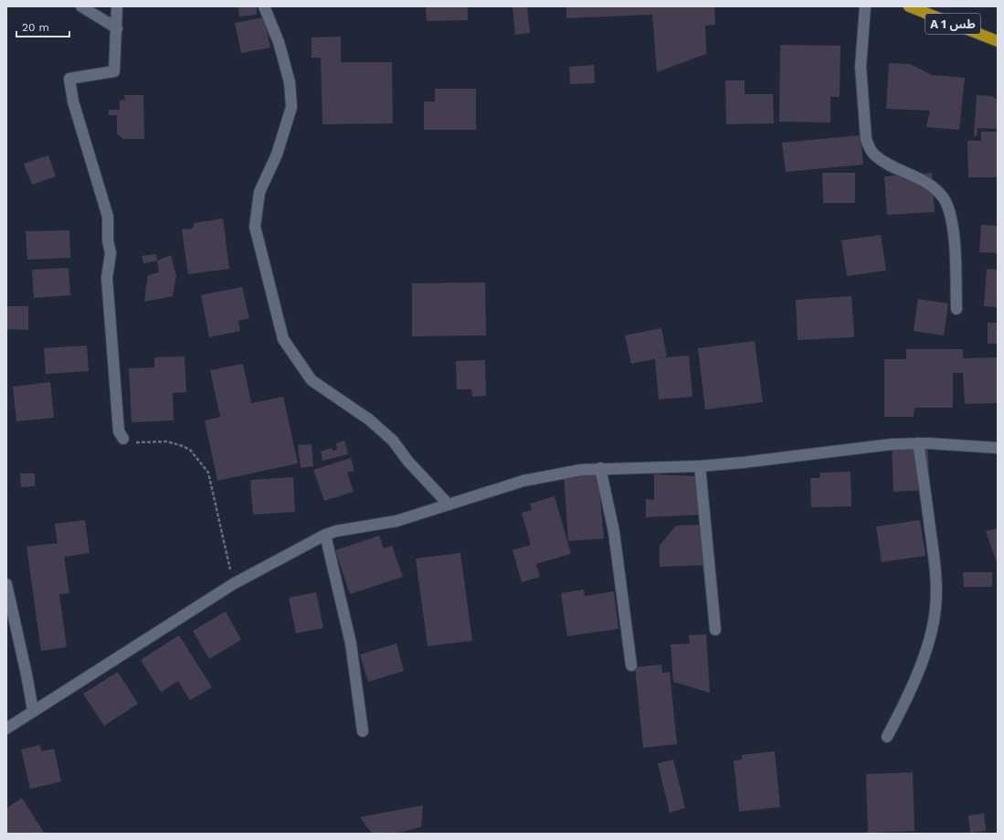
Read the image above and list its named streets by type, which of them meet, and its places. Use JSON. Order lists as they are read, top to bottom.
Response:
{
  "streets": {
    "highway": ["A 1 طس"]
  },
  "scale_bar": "20 m"
}
